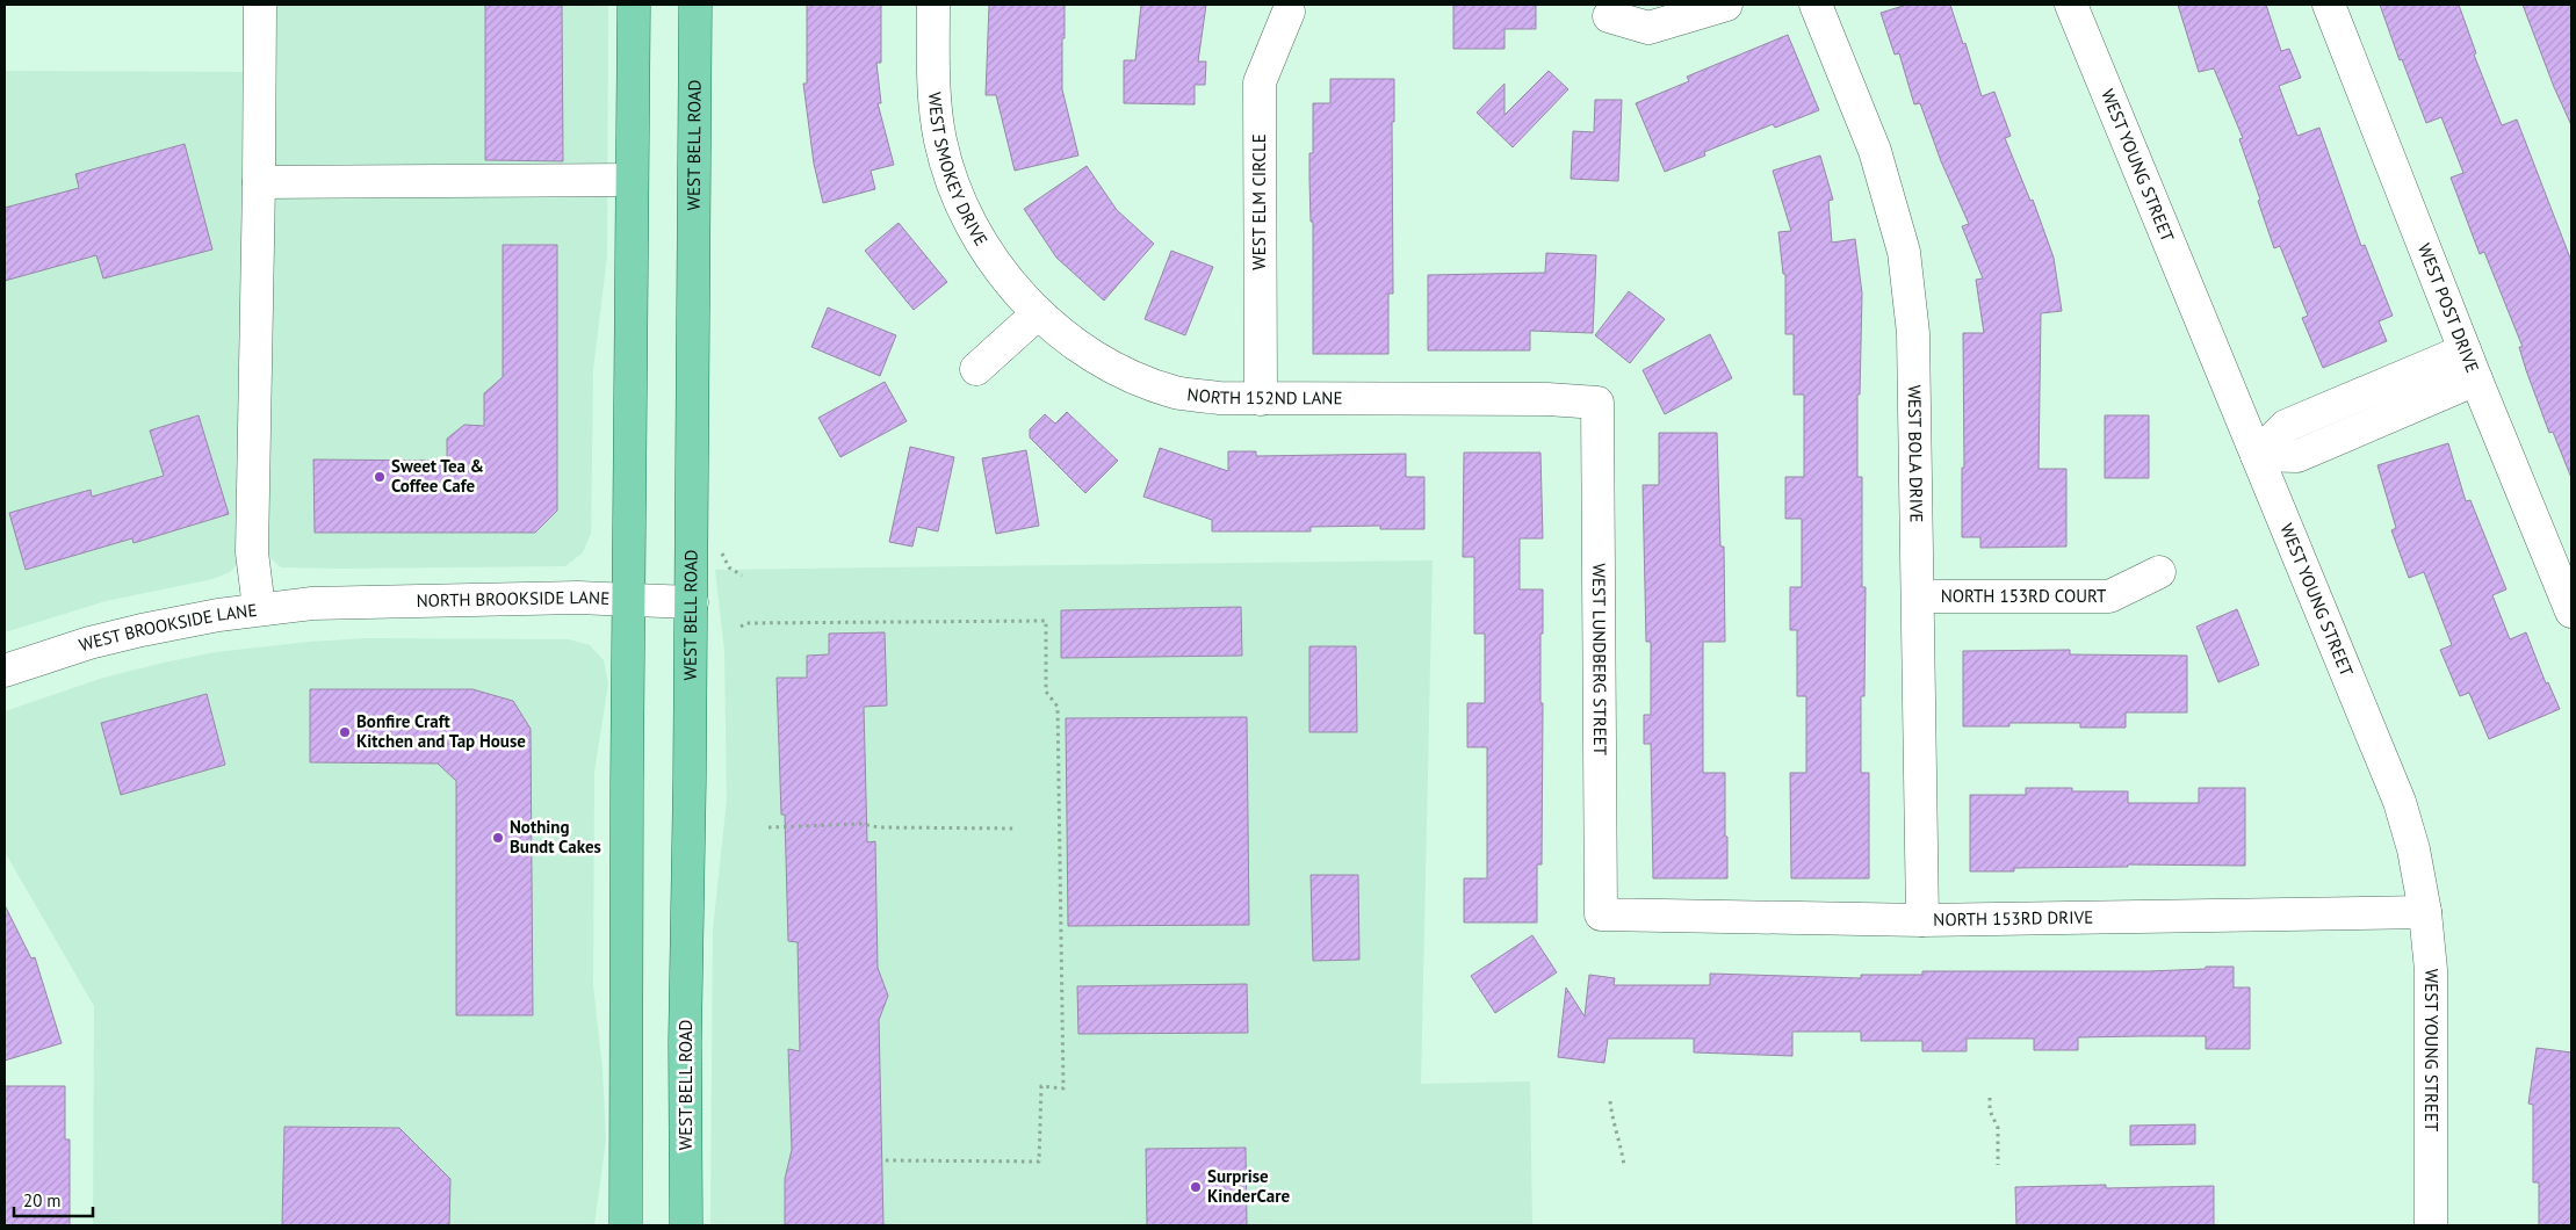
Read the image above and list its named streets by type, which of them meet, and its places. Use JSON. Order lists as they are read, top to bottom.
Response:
{
  "streets": {
    "main road": ["WEST BELL ROAD"],
    "street": [
      "WEST YOUNG STREET",
      "WEST SMOKEY DRIVE",
      "WEST ELM CIRCLE",
      "WEST POST DRIVE",
      "NORTH 152ND LANE",
      "WEST BOLA DRIVE",
      "NORTH 153RD COURT",
      "NORTH BROOKSIDE LANE",
      "WEST BROOKSIDE LANE",
      "WEST LUNDBERG STREET",
      "NORTH 153RD DRIVE"
    ]
  },
  "crossings": [
    ["WEST BELL ROAD", "NORTH BROOKSIDE LANE"],
    ["WEST YOUNG STREET", "NORTH 153RD DRIVE"],
    ["WEST SMOKEY DRIVE", "NORTH 152ND LANE"],
    ["WEST ELM CIRCLE", "NORTH 152ND LANE"],
    ["NORTH 152ND LANE", "WEST LUNDBERG STREET"],
    ["WEST BOLA DRIVE", "NORTH 153RD COURT"],
    ["WEST BOLA DRIVE", "NORTH 153RD DRIVE"],
    ["NORTH BROOKSIDE LANE", "WEST BROOKSIDE LANE"],
    ["WEST LUNDBERG STREET", "NORTH 153RD DRIVE"]
  ],
  "places": [
    "Sweet Tea & Coffee Cafe",
    "Bonfire Craft Kitchen and Tap House",
    "Nothing Bundt Cakes",
    "Surprise KinderCare"
  ],
  "scale_bar": "20 m"
}
